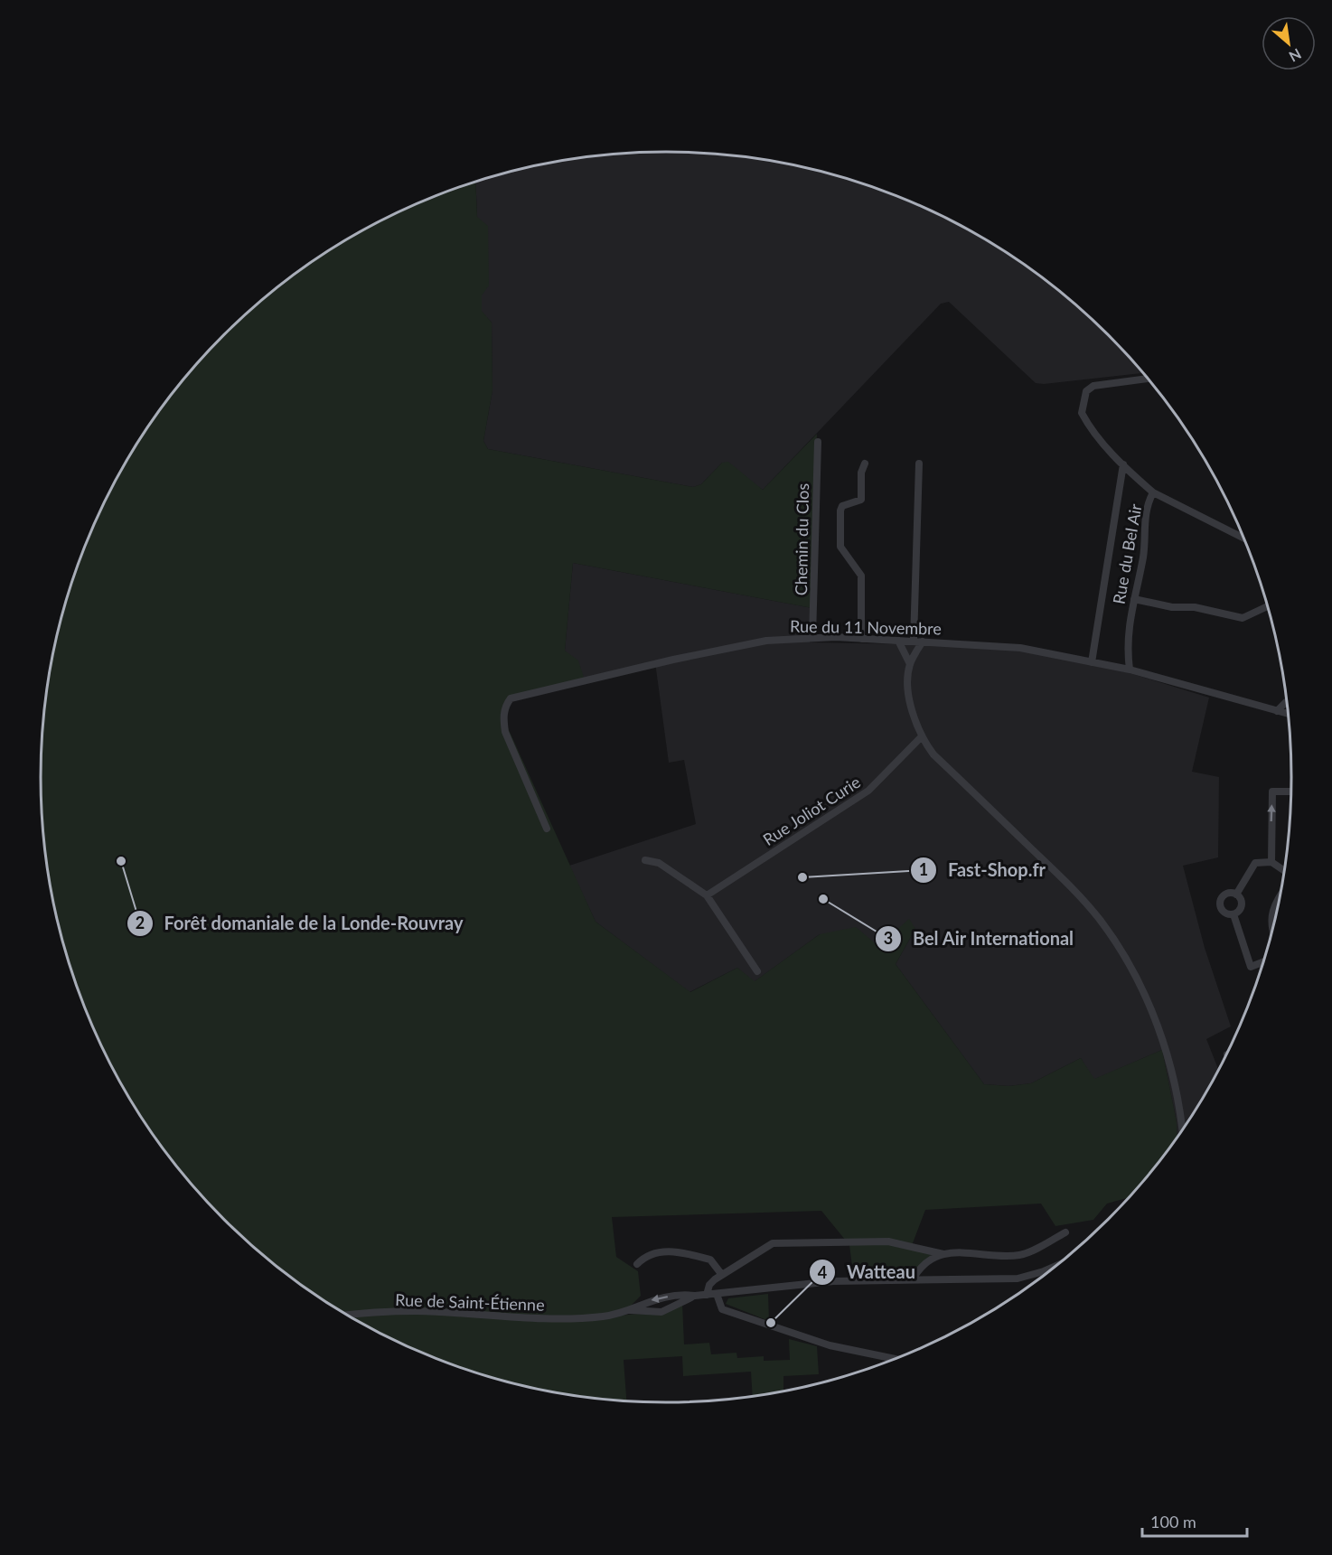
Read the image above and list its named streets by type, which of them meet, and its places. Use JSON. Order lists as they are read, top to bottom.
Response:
{
  "streets": {
    "street": [
      "Chemin du Clos",
      "Rue du Bel Air",
      "Rue du 11 Novembre",
      "Rue Joliot Curie",
      "Rue de Saint-Étienne"
    ]
  },
  "crossings": [
    ["Chemin du Clos", "Rue du 11 Novembre"],
    ["Rue du Bel Air", "Rue du 11 Novembre"]
  ],
  "places": [
    "Forêt domaniale de la Londe-Rouvray",
    "Fast-Shop.fr",
    "Bel Air International",
    "Watteau"
  ],
  "scale_bar": "100 m",
  "north": "bottom right"
}
